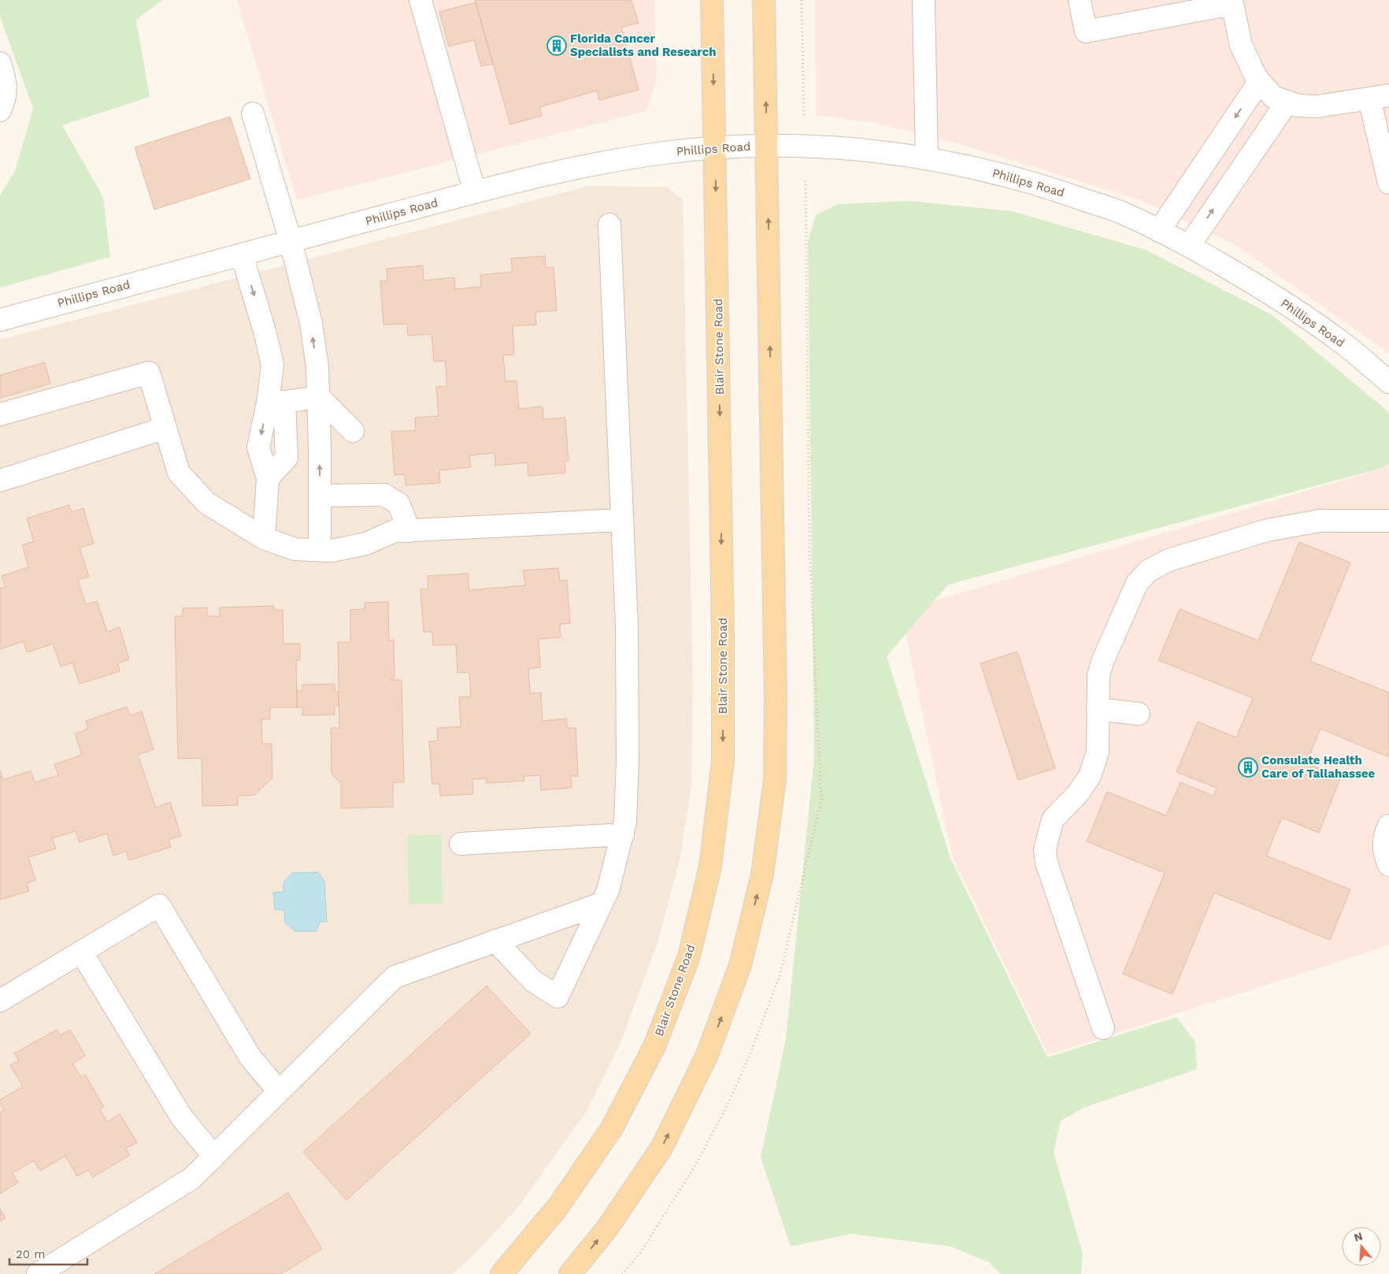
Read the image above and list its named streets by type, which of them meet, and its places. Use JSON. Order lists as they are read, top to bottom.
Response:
{
  "streets": {
    "main road": ["Blair Stone Road"],
    "street": ["Phillips Road"]
  },
  "crossings": [
    ["Phillips Road", "Blair Stone Road"]
  ],
  "places": {
    "building": ["Florida Cancer Specialists and Research", "Consulate Health Care of Tallahassee"]
  },
  "scale_bar": "20 m",
  "north": "top"
}
